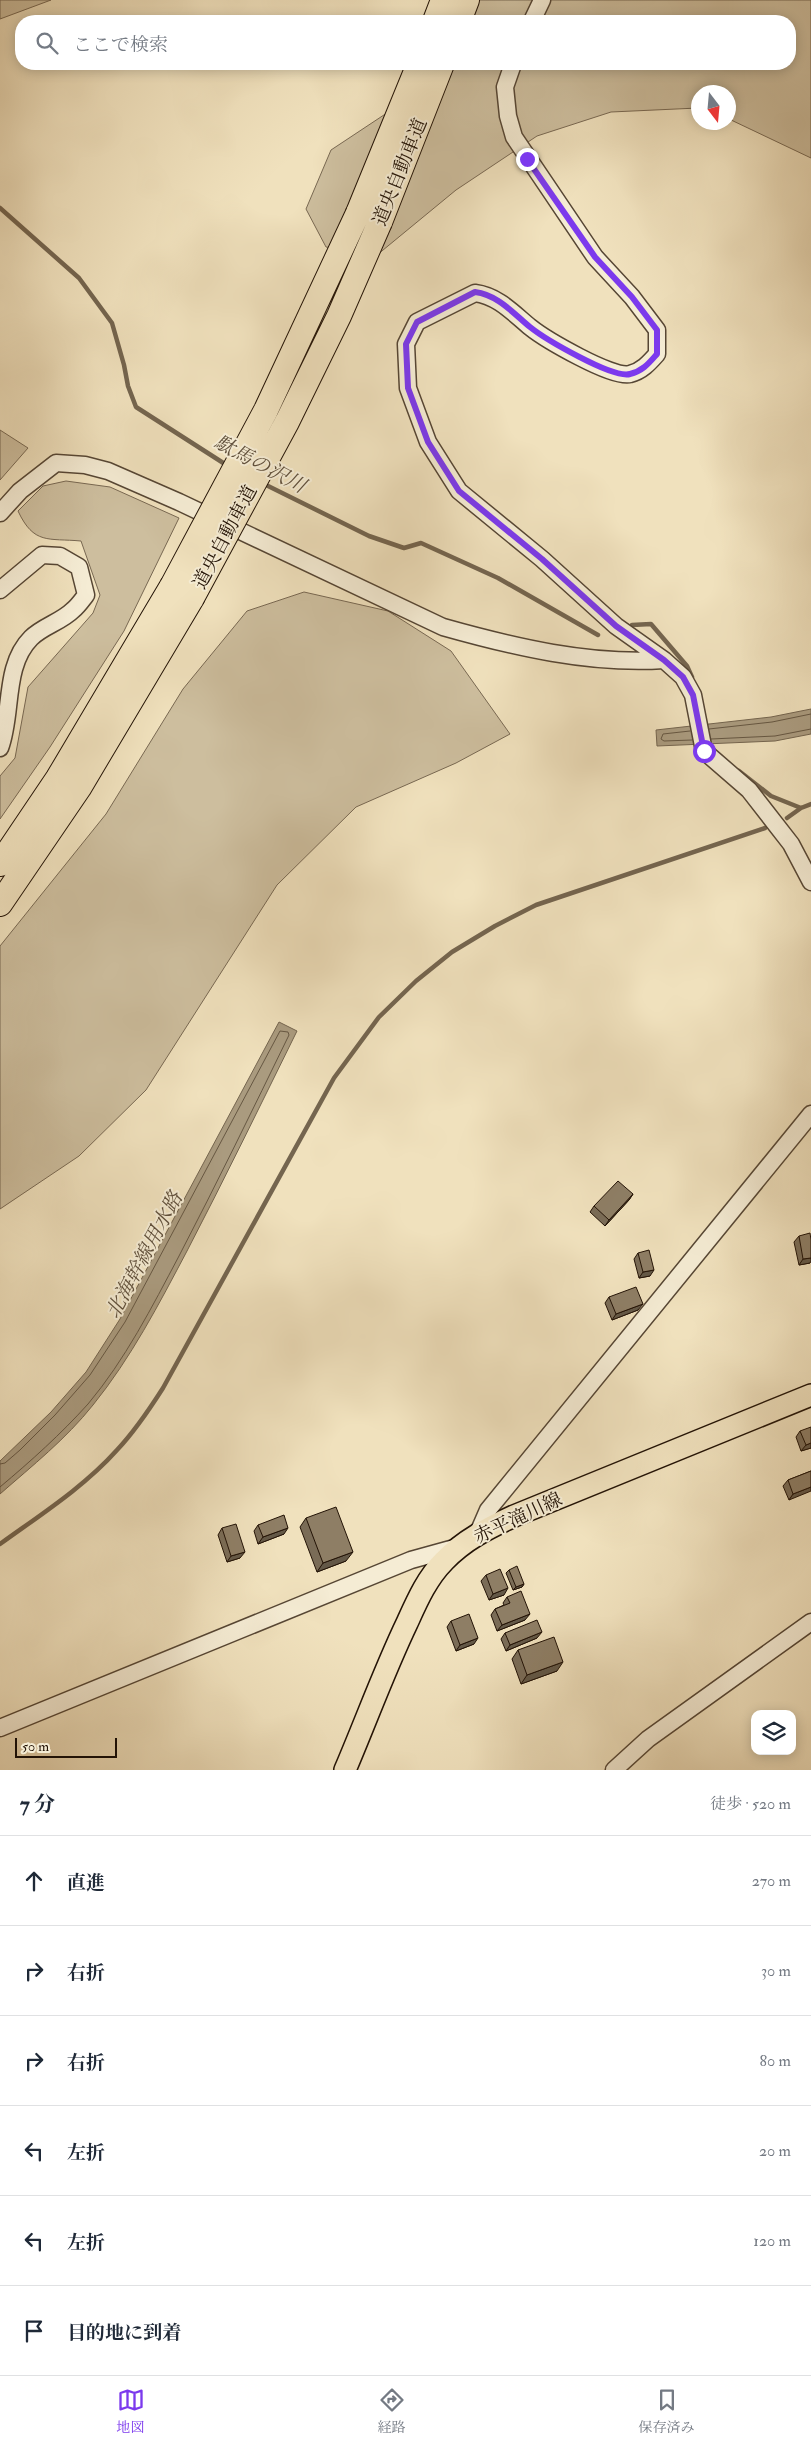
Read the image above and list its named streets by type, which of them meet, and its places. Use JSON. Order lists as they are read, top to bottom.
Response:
{
  "streets": {
    "highway": ["道央自動車道"],
    "main road": ["赤平滝川線"]
  },
  "water": ["駄馬の沢川", "北海幹線用水路"],
  "scale_bar": "50 m",
  "north": "bottom",
  "page": {
    "search": "ここで検索",
    "scale": "50 m",
    "heading": ["7 分", "徒歩 · 520 m"],
    "list": [
      ["直進", "270 m"],
      ["右折", "30 m"],
      ["右折", "80 m"],
      ["左折", "20 m"],
      ["左折", "120 m"],
      "目的地に到着"
    ],
    "nav": ["地図", "経路", "保存済み"]
  }
}
